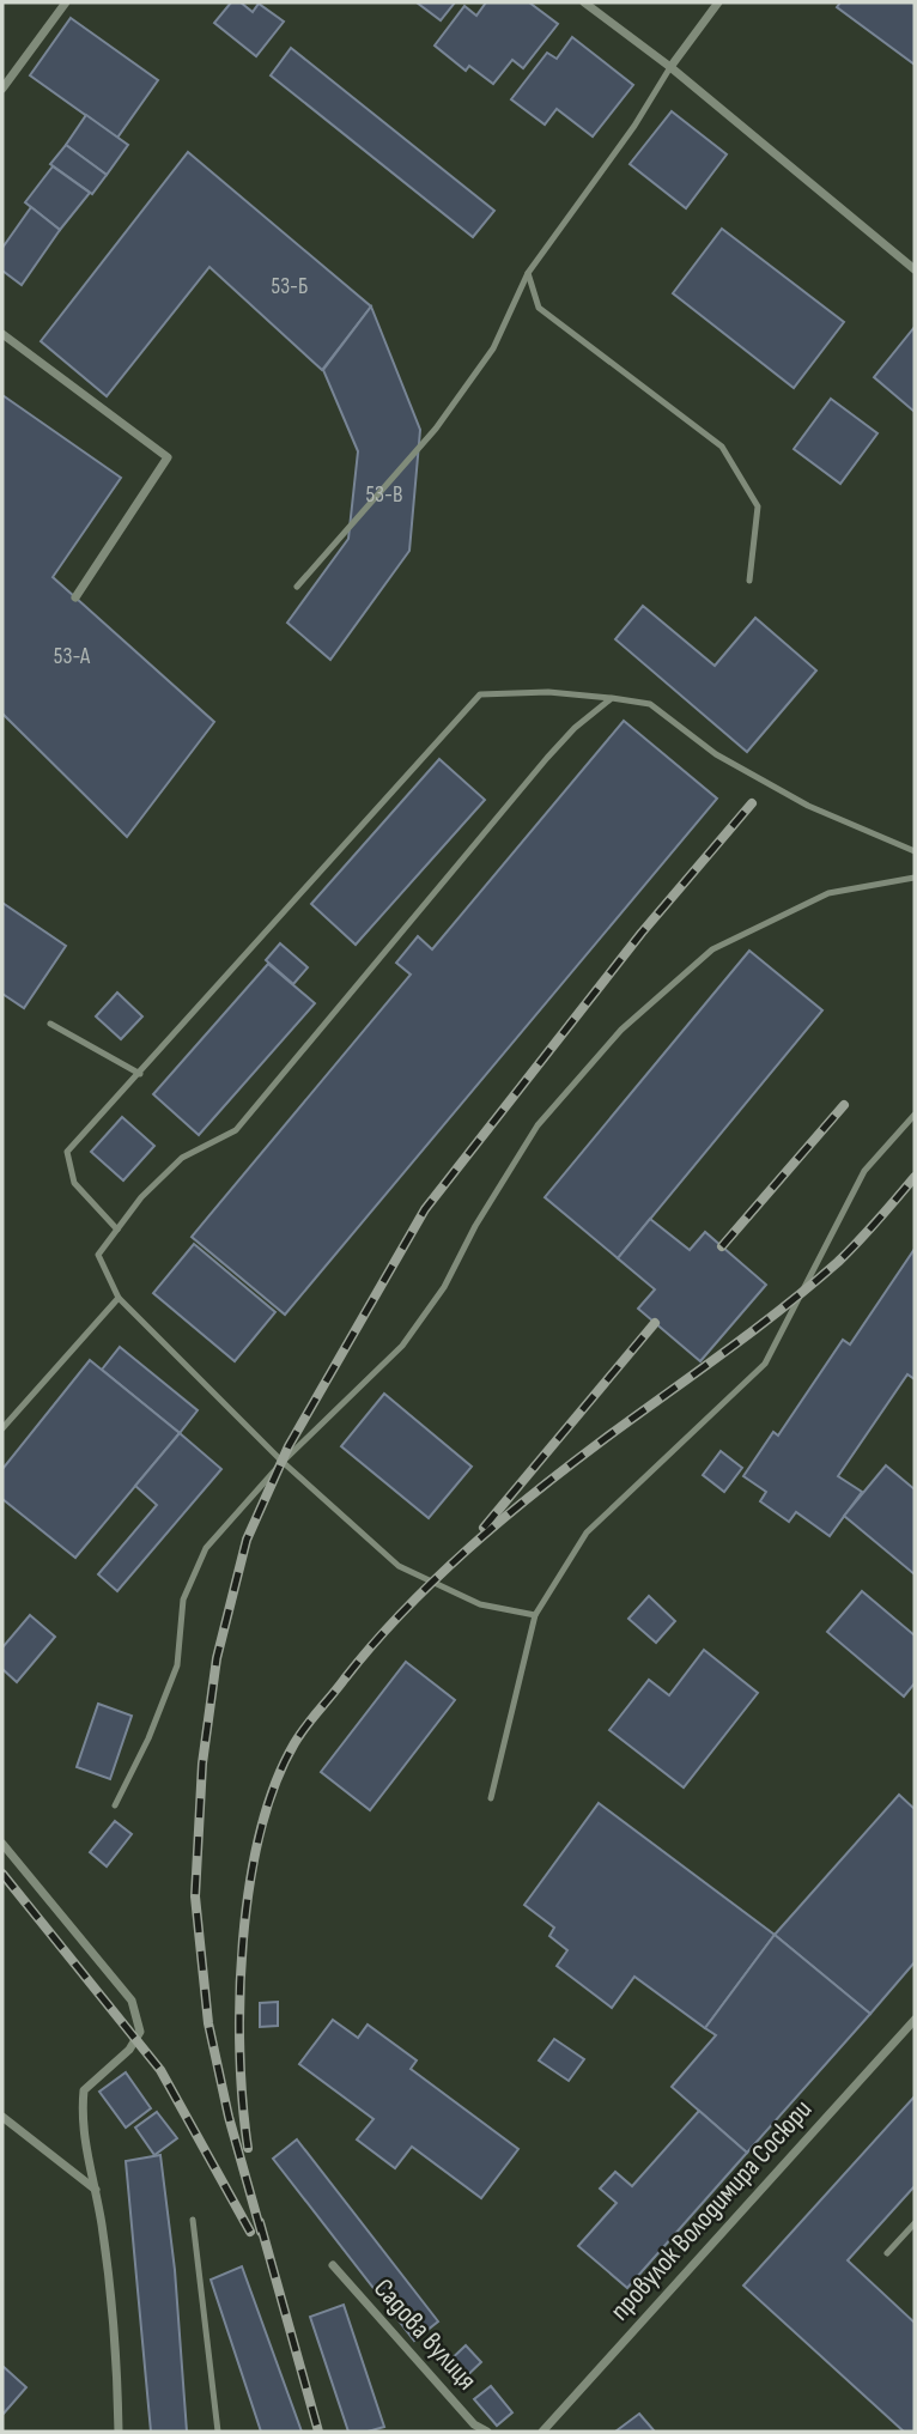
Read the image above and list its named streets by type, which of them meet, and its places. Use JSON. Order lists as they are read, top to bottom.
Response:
{
  "streets": {
    "street": ["провулок Володимира Сосюри", "Садова вулиця"]
  },
  "house_numbers": ["53-Б", "53-В", "53-А"]
}
